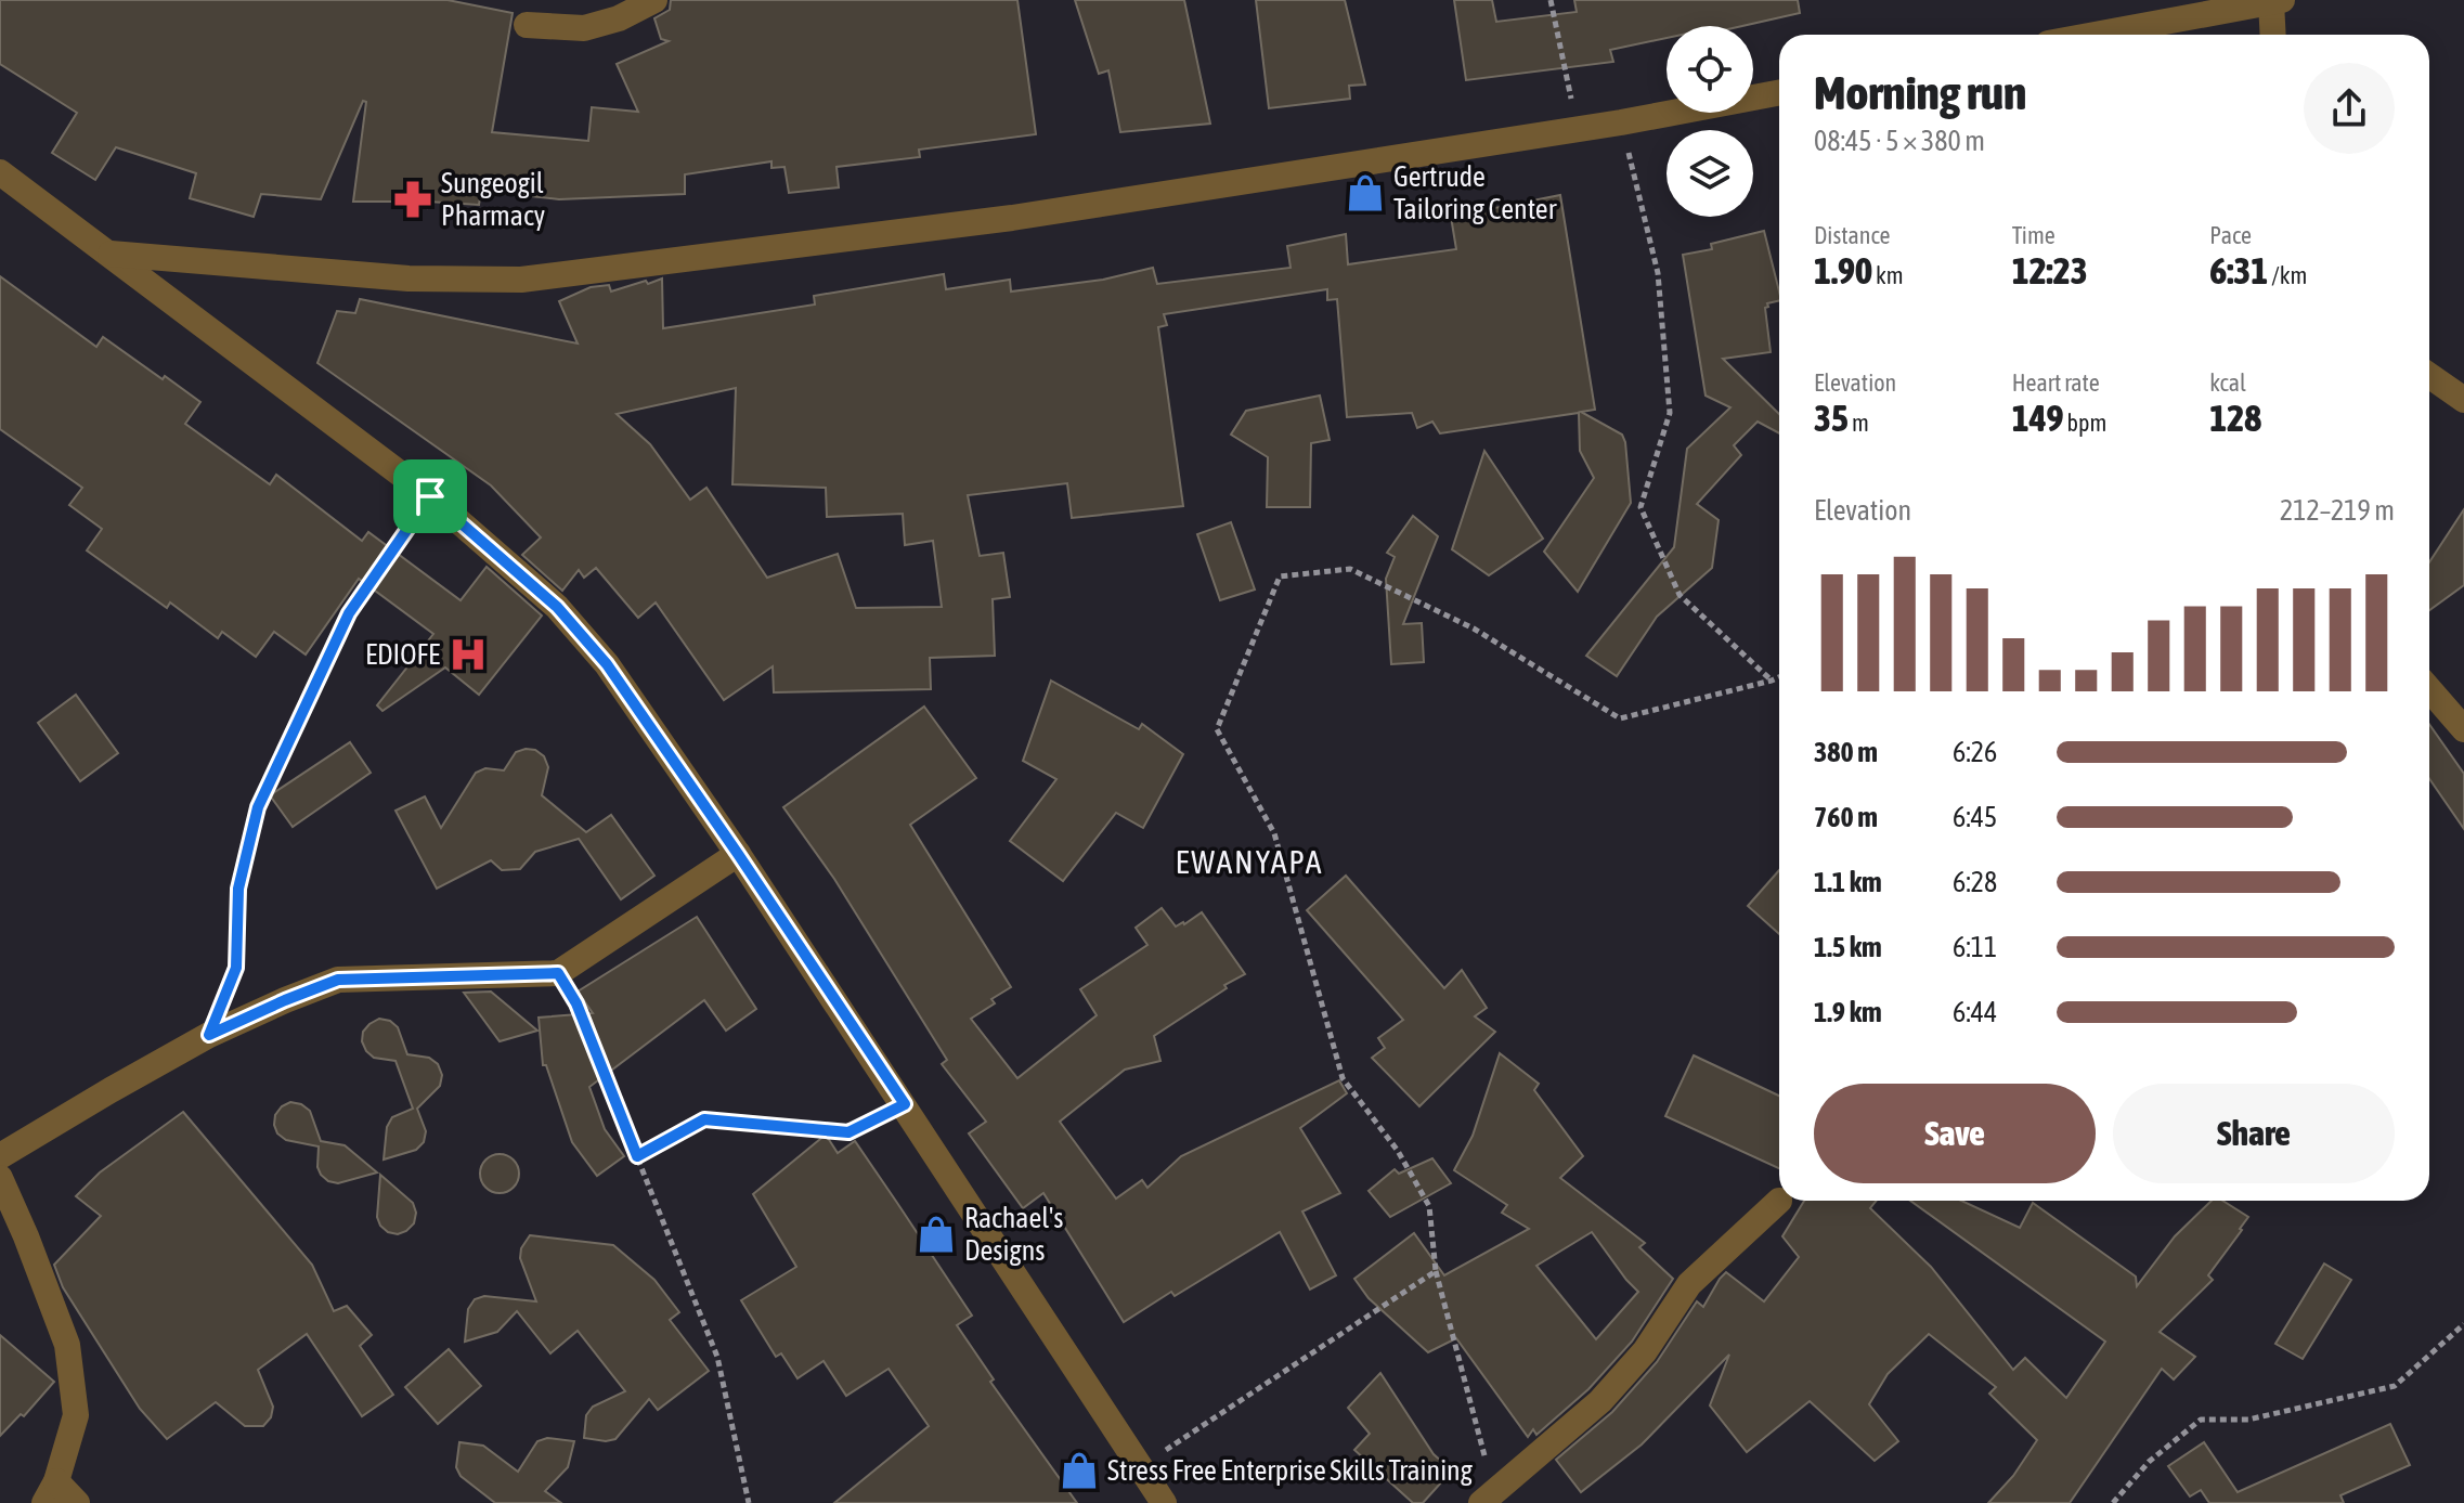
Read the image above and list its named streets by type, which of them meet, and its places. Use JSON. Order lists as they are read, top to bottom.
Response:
{
  "districts": ["EWANYAPA"],
  "places": {
    "shop": ["Gertrude Tailoring Center", "Rachael's Designs", "Stress Free Enterprise Skills Training"],
    "pharmacy": ["Sungeogil Pharmacy"],
    "hospital": ["EDIOFE"]
  },
  "page": {
    "heading": ["Morning run", "08:45 · 5 × 380 m"],
    "stats": [
      ["Distance", "1.90 km"],
      ["Time", "12:23"],
      ["Pace", "6:31 /km"],
      ["Elevation", "35 m"],
      ["Heart rate", "149 bpm"],
      ["kcal", "128"]
    ],
    "chart": ["Elevation", "212–219 m"],
    "list": [
      {
        "name": "380 m",
        "note": "6:26"
      },
      {
        "name": "760 m",
        "note": "6:45"
      },
      {
        "name": "1.1 km",
        "note": "6:28"
      },
      {
        "name": "1.5 km",
        "note": "6:11"
      },
      {
        "name": "1.9 km",
        "note": "6:44"
      }
    ],
    "buttons": ["Save", "Share"]
  }
}
